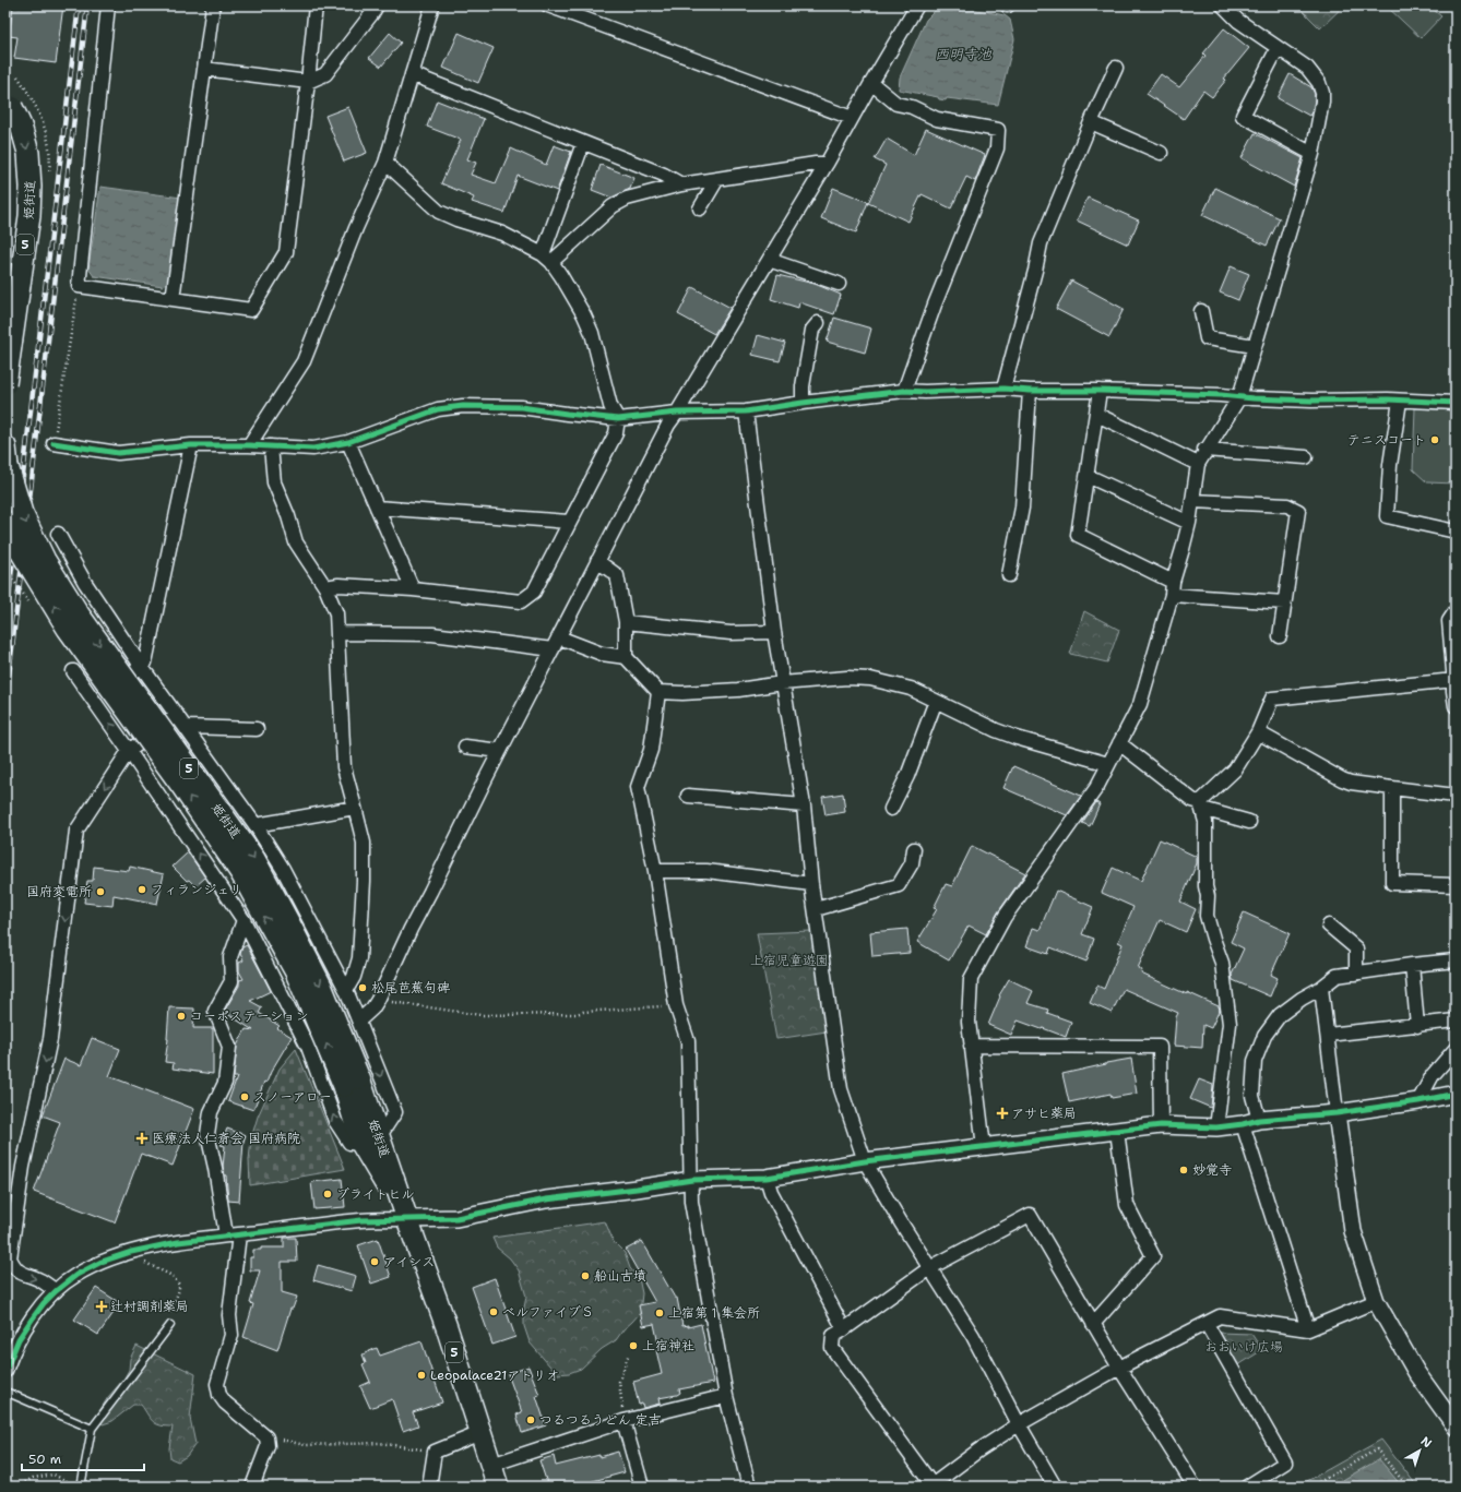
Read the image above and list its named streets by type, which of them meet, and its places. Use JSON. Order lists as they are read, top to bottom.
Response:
{
  "streets": {
    "main road": ["姫街道", "5"]
  },
  "water": ["西明寺池"],
  "parks": ["上宿児童遊園", "おおいけ広場"],
  "places": {
    "other": [
      "テニスコート",
      "フィランジェリ",
      "国府変電所",
      "松尾芭蕉句碑",
      "コーポステーション",
      "スノーアロー",
      "妙覚寺",
      "ブライトヒル",
      "アインス",
      "船山古墳",
      "ベルファイブＳ",
      "上宿第１集会所",
      "上宿神社",
      "Leopalace21アトリオ",
      "つるつるうどん 定吉"
    ],
    "health": ["アサヒ薬局", "医療法人仁斎会 国府病院", "辻村調剤薬局"]
  },
  "scale_bar": "50 m",
  "north": "top right"
}
